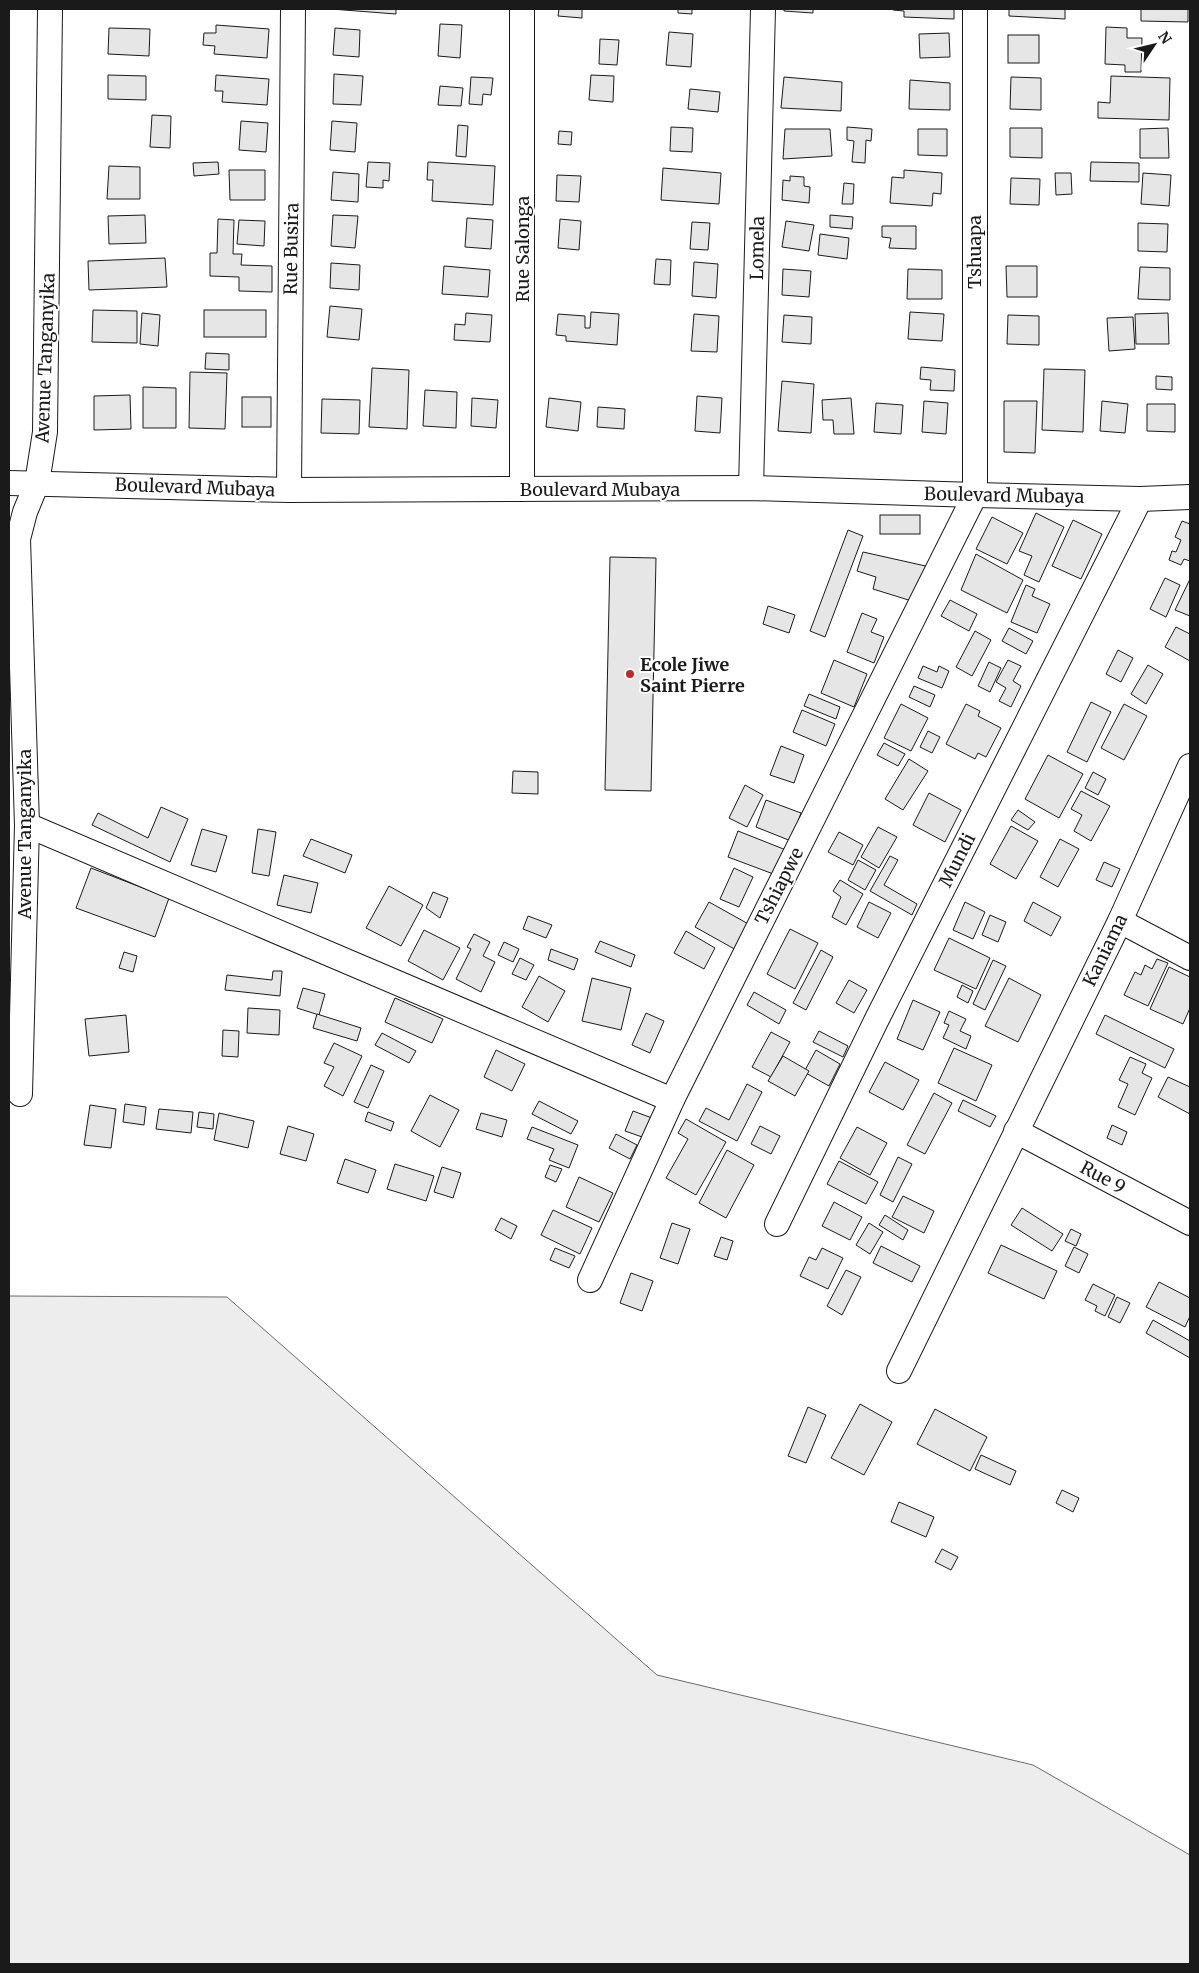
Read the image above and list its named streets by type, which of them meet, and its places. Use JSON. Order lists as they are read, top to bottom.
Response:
{
  "streets": {
    "street": [
      "Lomela",
      "Rue Busira",
      "Rue Salonga",
      "Tshuapa",
      "Avenue Tanganyika",
      "Boulevard Mubaya",
      "Mundi",
      "Tshiapwe",
      "Kaniama",
      "Rue 9"
    ]
  },
  "crossings": [
    ["Lomela", "Boulevard Mubaya"],
    ["Rue Busira", "Boulevard Mubaya"],
    ["Rue Salonga", "Boulevard Mubaya"],
    ["Tshuapa", "Boulevard Mubaya"],
    ["Tshuapa", "Tshiapwe"],
    ["Avenue Tanganyika", "Boulevard Mubaya"],
    ["Boulevard Mubaya", "Mundi"],
    ["Boulevard Mubaya", "Tshiapwe"],
    ["Kaniama", "Rue 9"]
  ],
  "places": ["Ecole Jiwe Saint Pierre"],
  "north": "top right"
}
